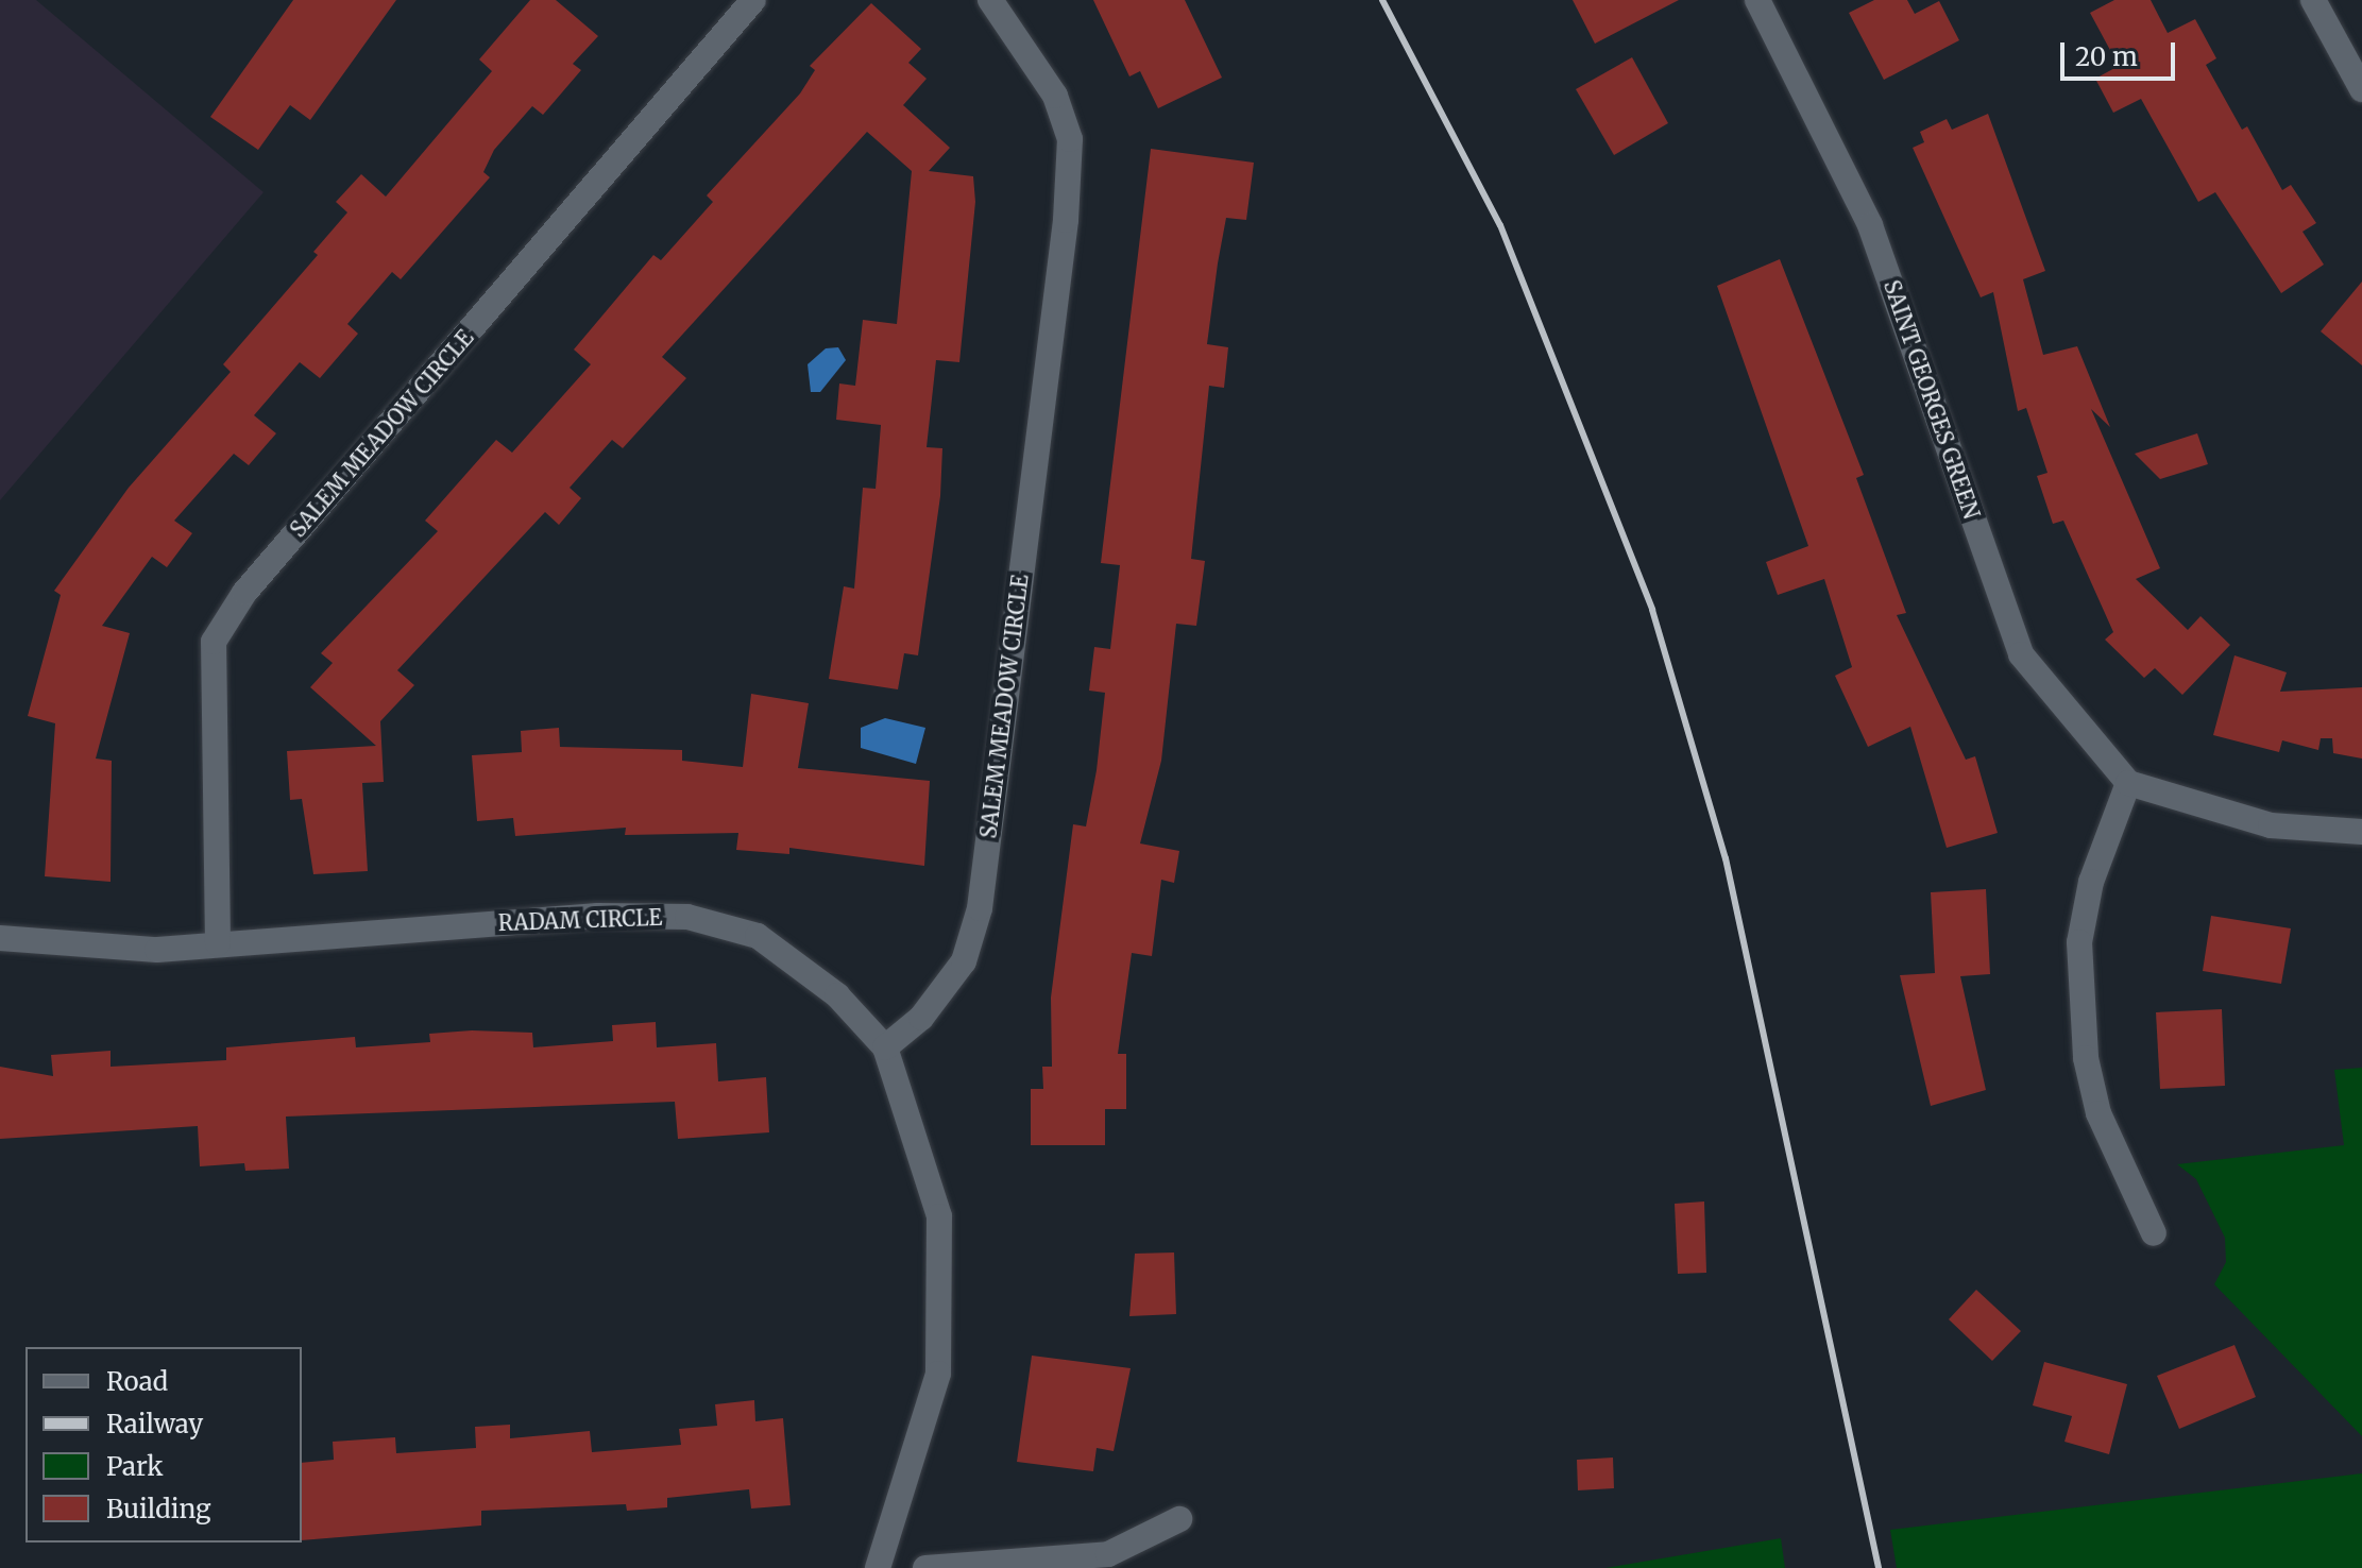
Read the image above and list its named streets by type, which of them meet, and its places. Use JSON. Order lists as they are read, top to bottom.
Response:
{
  "streets": {
    "street": ["SAINT GEORGES GREEN", "SALEM MEADOW CIRCLE", "RADAM CIRCLE"]
  },
  "crossings": [
    ["SALEM MEADOW CIRCLE", "RADAM CIRCLE"]
  ],
  "legend": [
    "Road",
    "Railway",
    "Park",
    "Building"
  ],
  "scale_bar": "20 m"
}
